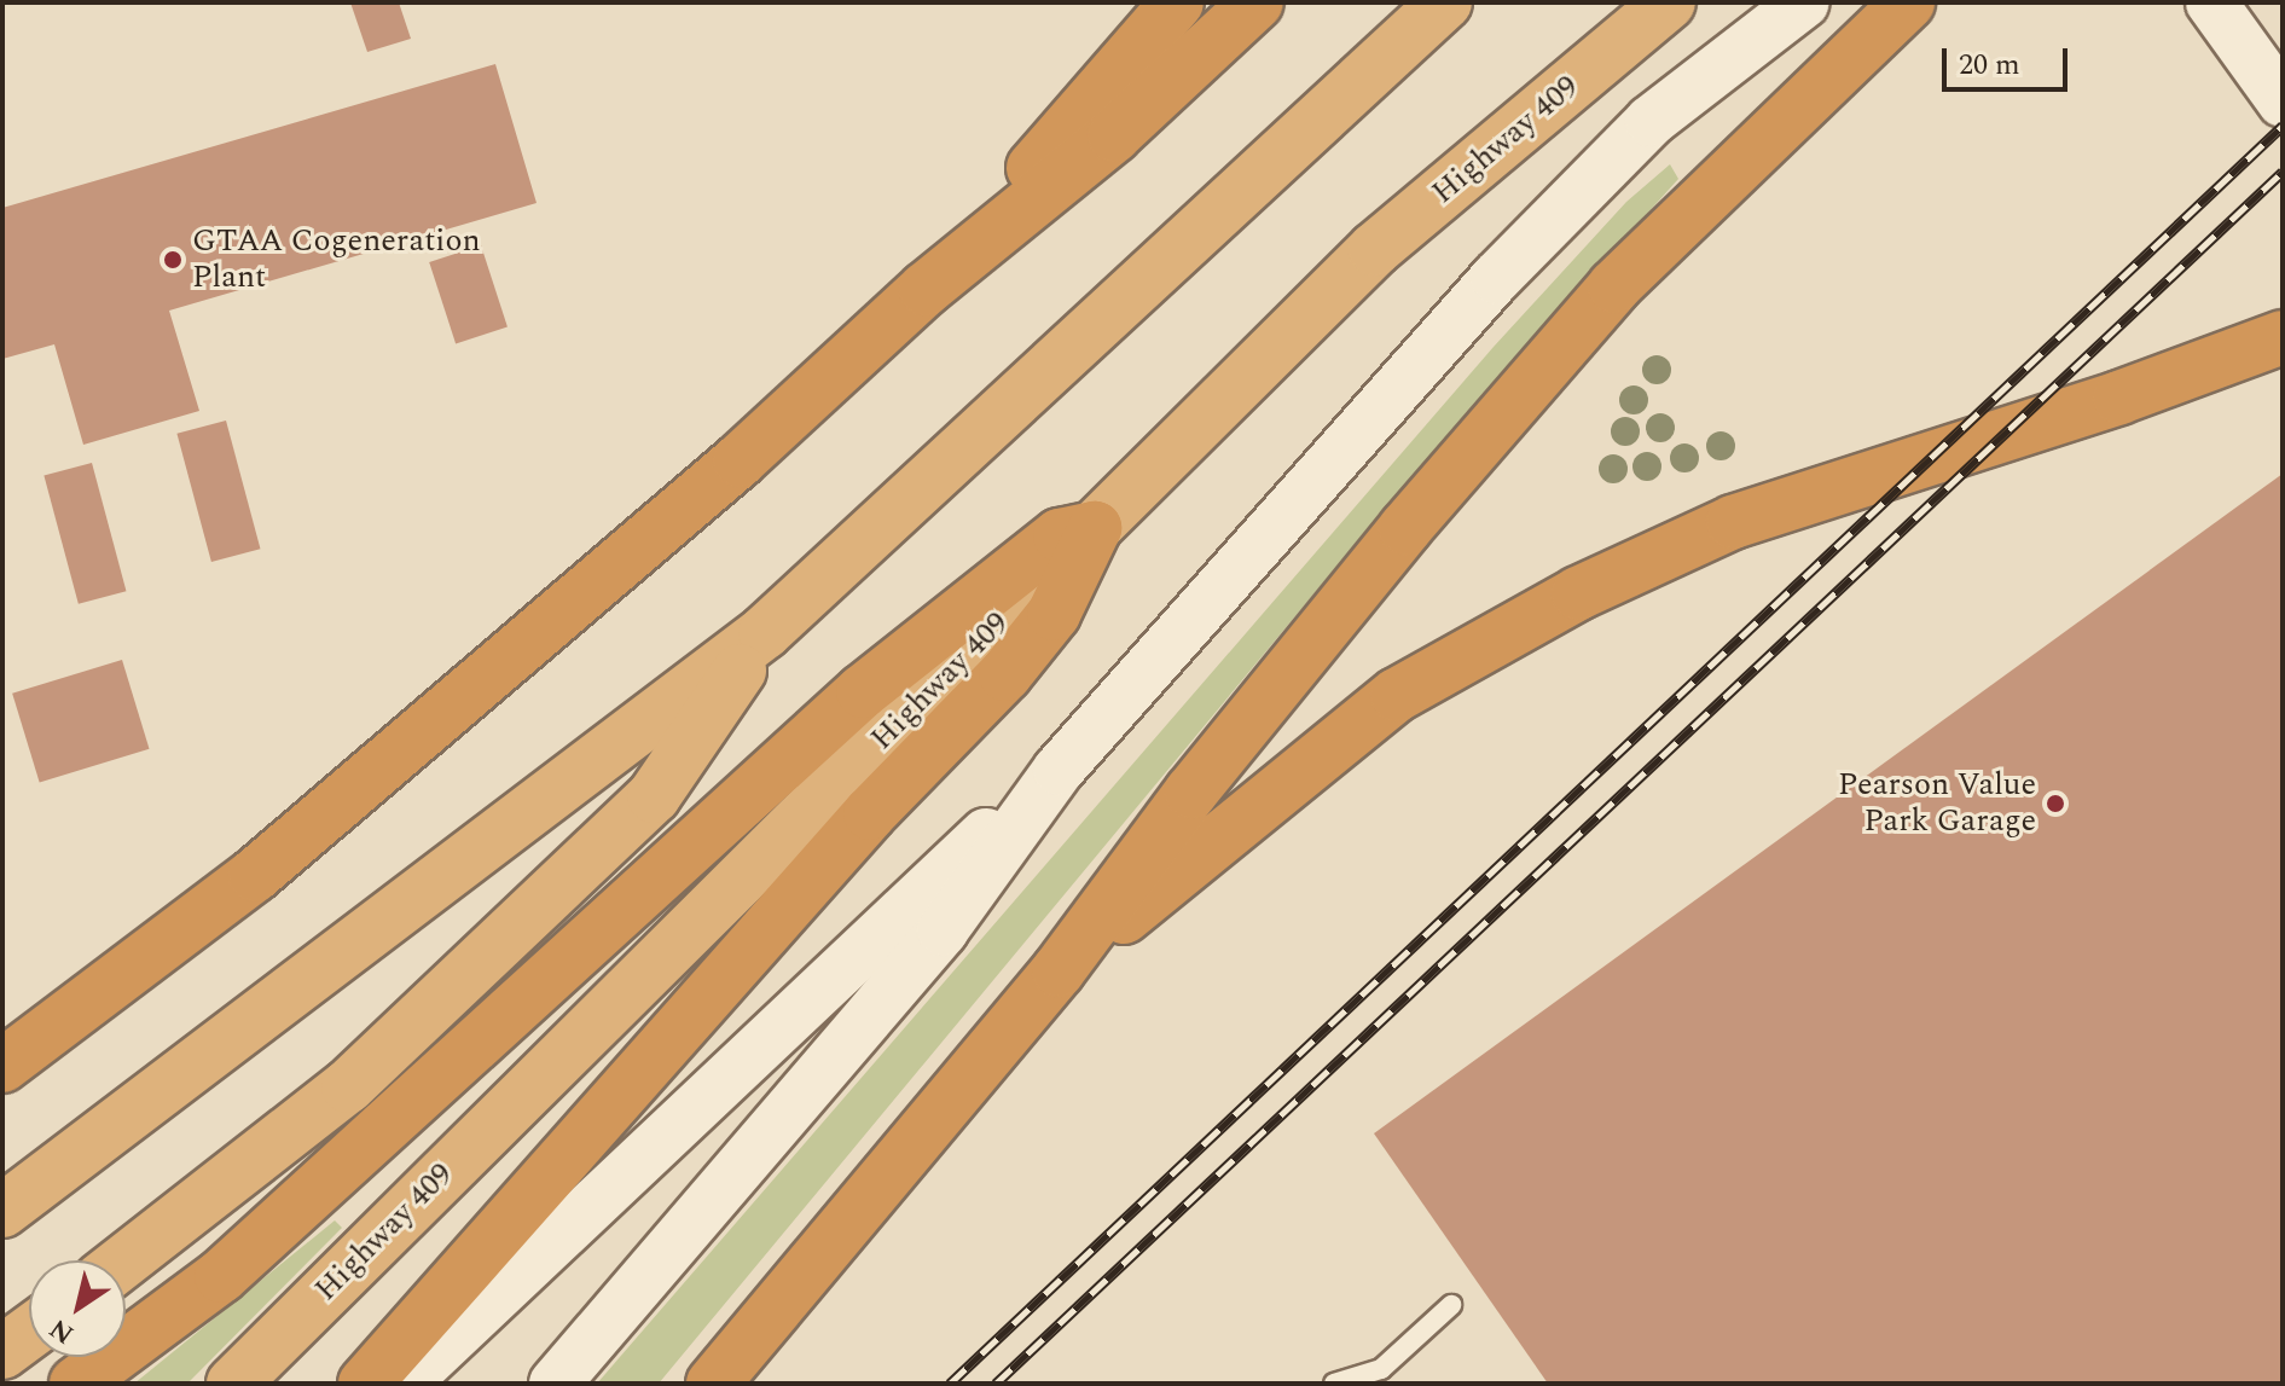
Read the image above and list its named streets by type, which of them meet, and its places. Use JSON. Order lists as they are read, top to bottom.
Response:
{
  "streets": {
    "highway": ["Highway 409"]
  },
  "places": ["GTAA Cogeneration Plant", "Pearson Value Park Garage"],
  "scale_bar": "20 m",
  "north": "bottom left"
}
